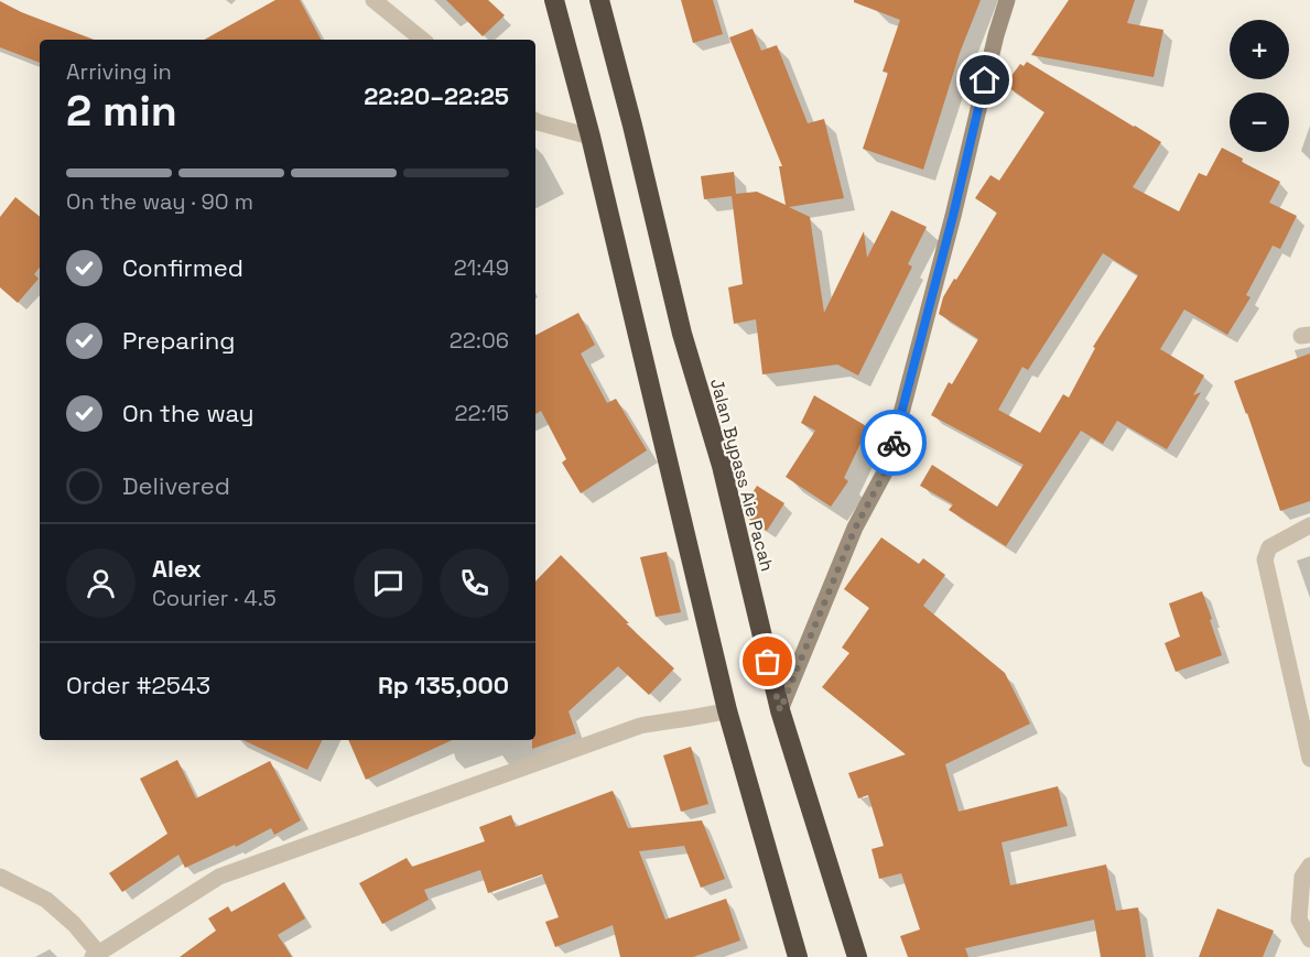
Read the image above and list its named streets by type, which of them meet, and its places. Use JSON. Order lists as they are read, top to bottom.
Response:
{
  "streets": {
    "highway": ["Jalan Bypass Aie Pacah"]
  },
  "page": {
    "map_buttons": ["+", "−"],
    "heading": ["2 min", "Arriving in", "22:20–22:25"],
    "panel": [
      "Alex",
      "Courier · 4.5",
      "Order #2543",
      "Rp 135,000"
    ],
    "bar": "On the way · 90 m",
    "list": [
      ["Confirmed", "21:49"],
      ["Preparing", "22:06"],
      ["On the way", "22:15"],
      "Delivered"
    ]
  }
}
